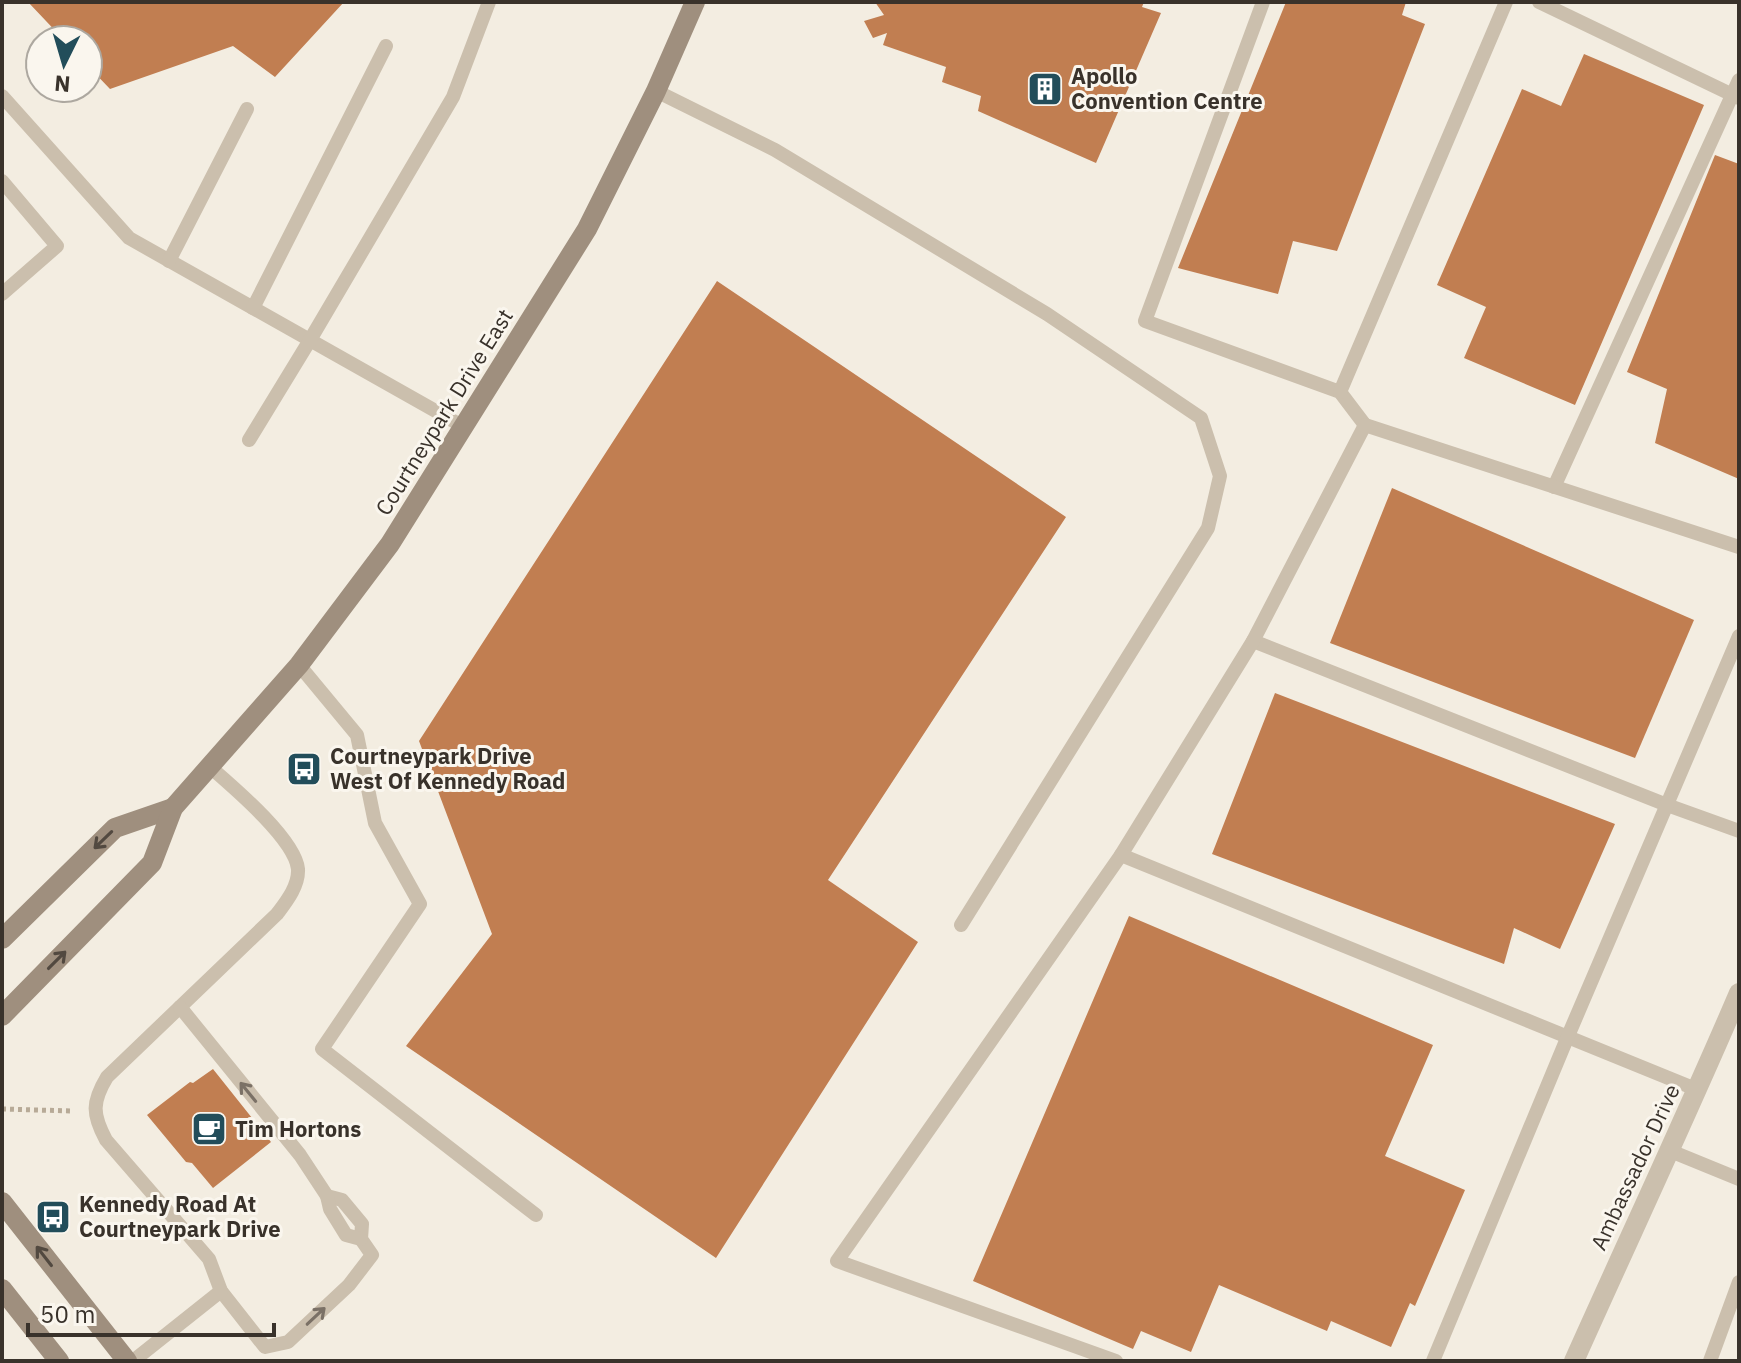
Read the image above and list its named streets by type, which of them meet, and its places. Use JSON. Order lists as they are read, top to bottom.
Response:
{
  "streets": {
    "main road": ["Courtneypark Drive East"],
    "street": ["Ambassador Drive"]
  },
  "places": {
    "building": ["Apollo Convention Centre"],
    "bus stop": ["Courtneypark Drive West Of Kennedy Road", "Kennedy Road At Courtneypark Drive"],
    "cafe": ["Tim Hortons"]
  },
  "scale_bar": "50 m",
  "north": "bottom"
}
